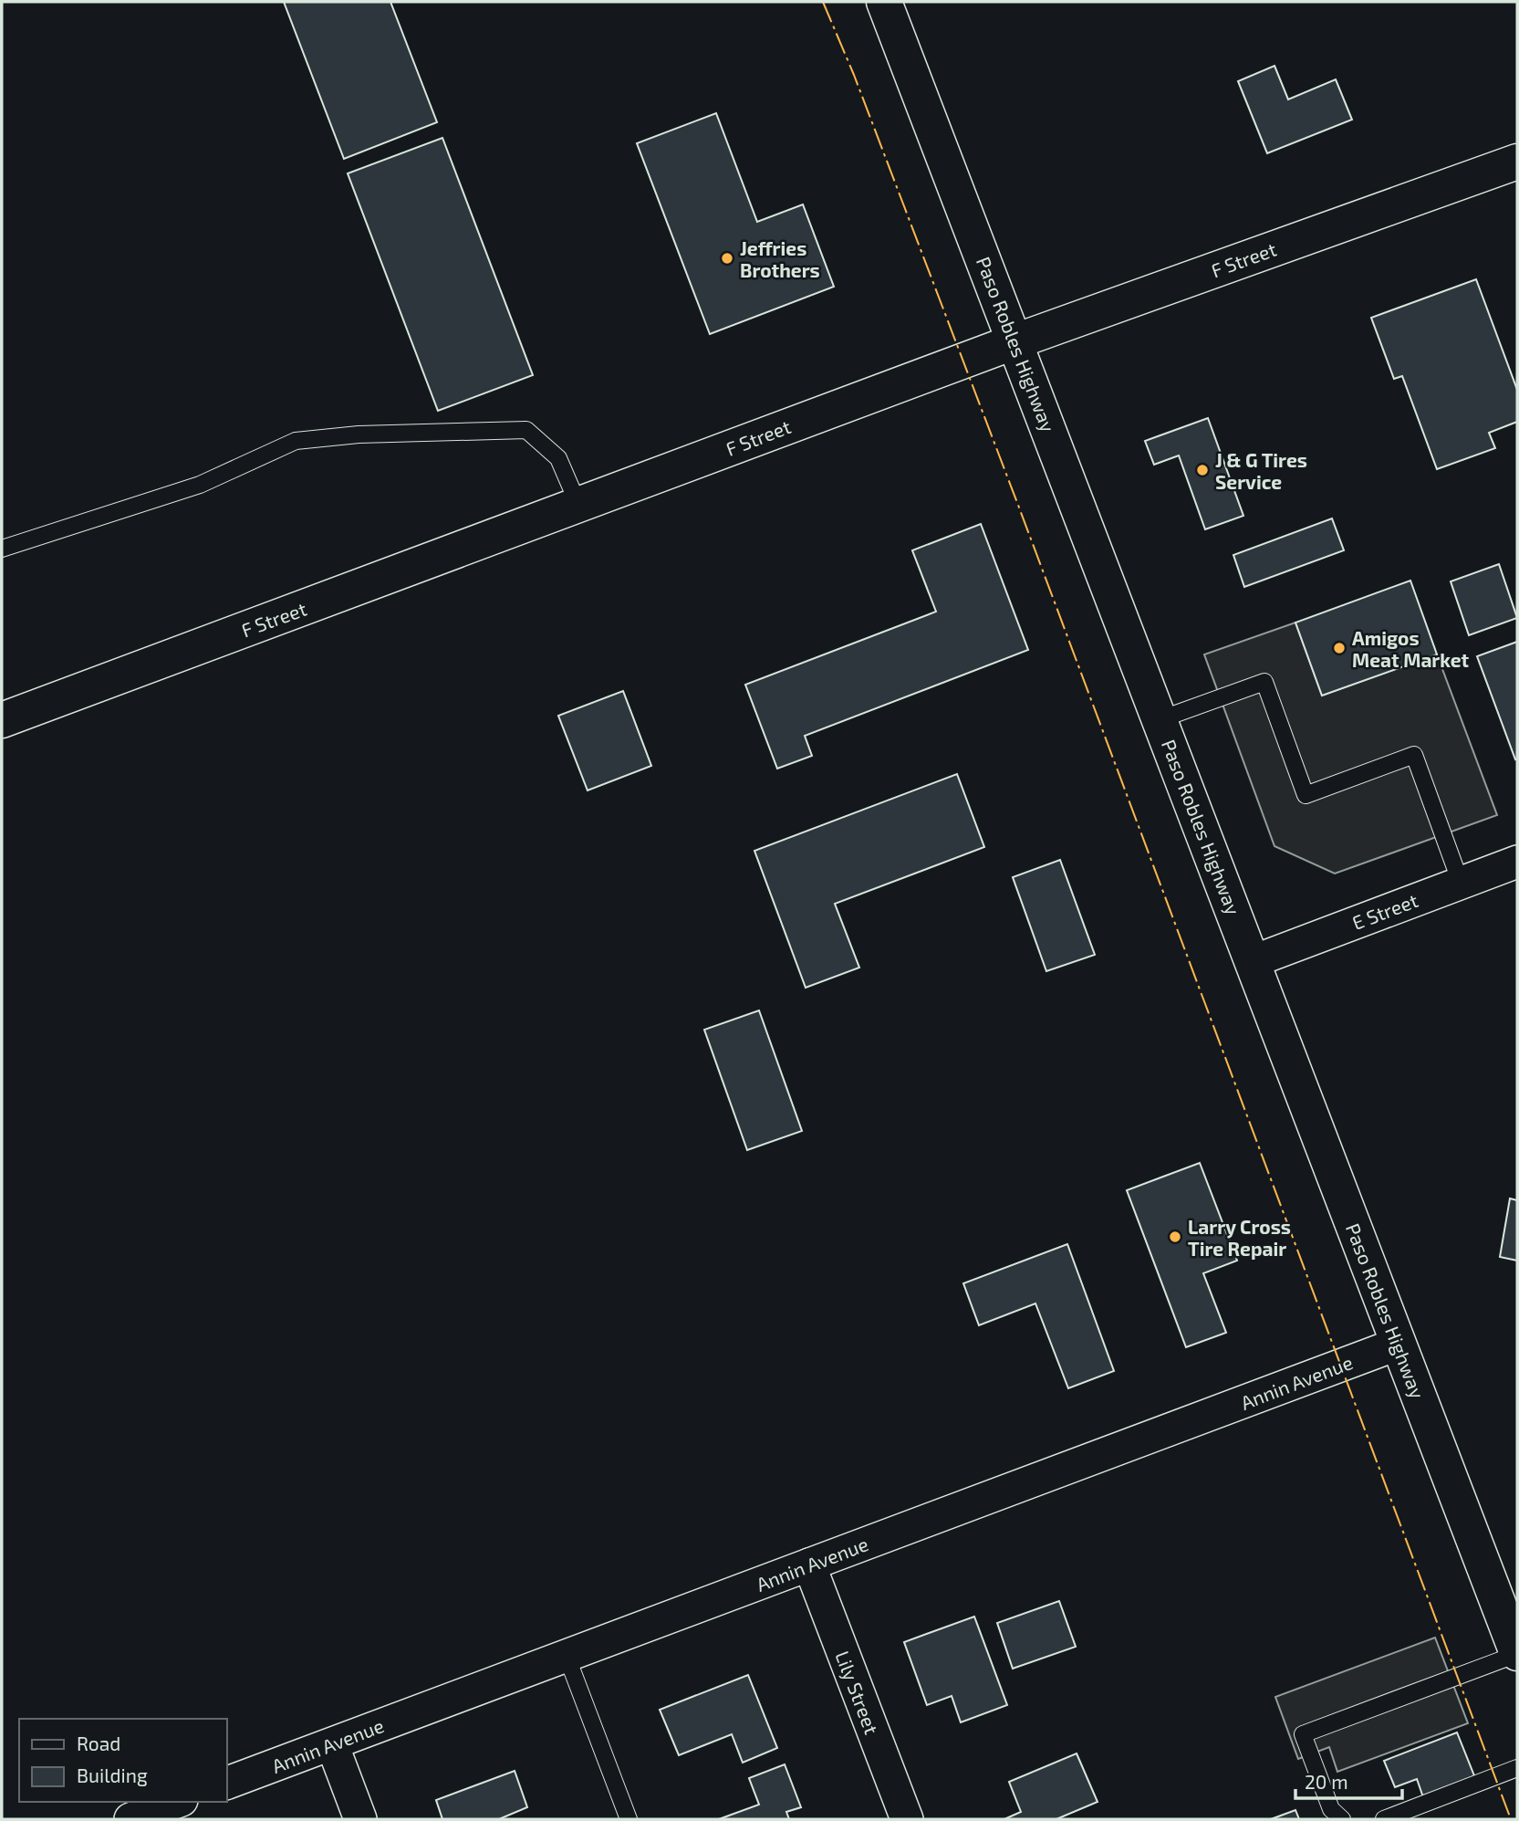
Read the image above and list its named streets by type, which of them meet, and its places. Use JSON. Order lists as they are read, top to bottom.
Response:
{
  "streets": {
    "main road": ["F Street", "Paso Robles Highway"],
    "street": ["E Street", "Annin Avenue", "Lily Street"]
  },
  "crossings": [
    ["F Street", "Paso Robles Highway"],
    ["Paso Robles Highway", "E Street"],
    ["Paso Robles Highway", "Annin Avenue"],
    ["Annin Avenue", "Lily Street"]
  ],
  "places": [
    "Jeffries Brothers",
    "J & G Tires Service",
    "Amigos Meat Market",
    "Larry Cross Tire Repair"
  ],
  "legend": ["Road", "Building"],
  "scale_bar": "20 m"
}
